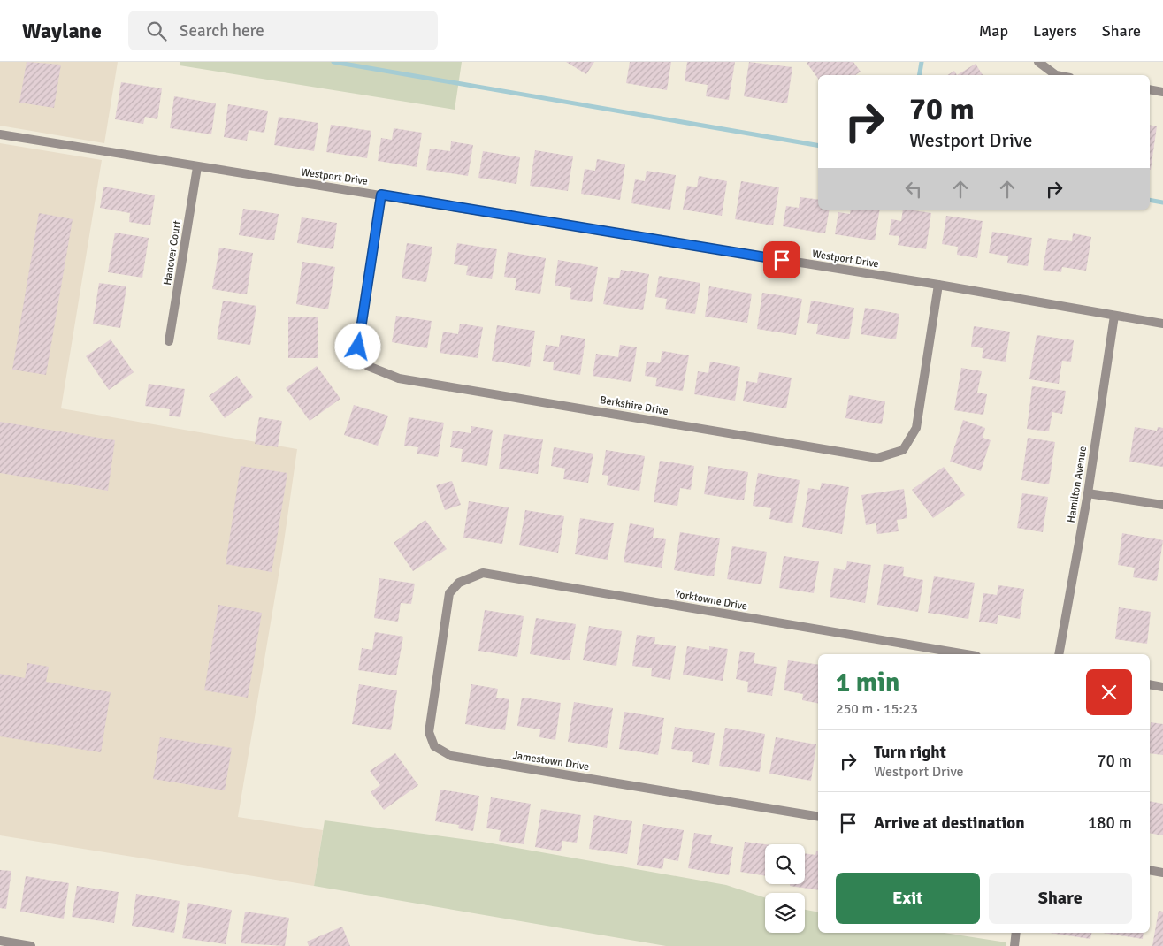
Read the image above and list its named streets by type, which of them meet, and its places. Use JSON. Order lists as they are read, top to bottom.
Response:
{
  "streets": {
    "street": [
      "Westport Drive",
      "Hanover Court",
      "Berkshire Drive",
      "Hamilton Avenue",
      "Yorktowne Drive",
      "Jamestown Drive"
    ]
  },
  "crossings": [
    ["Westport Drive", "Hanover Court"],
    ["Westport Drive", "Berkshire Drive"],
    ["Westport Drive", "Hamilton Avenue"],
    ["Yorktowne Drive", "Jamestown Drive"]
  ],
  "page": {
    "header": "Waylane",
    "search": "Search here",
    "nav": ["Map", "Layers", "Share"],
    "turn": ["70 m", "Westport Drive"],
    "heading": ["1 min", "250 m · 15:23"],
    "list": [
      {
        "name": "Turn right",
        "note": "Westport Drive",
        "value": "70 m"
      },
      {
        "name": "Arrive at destination",
        "value": "180 m"
      }
    ],
    "buttons": ["Exit", "Share"]
  }
}
